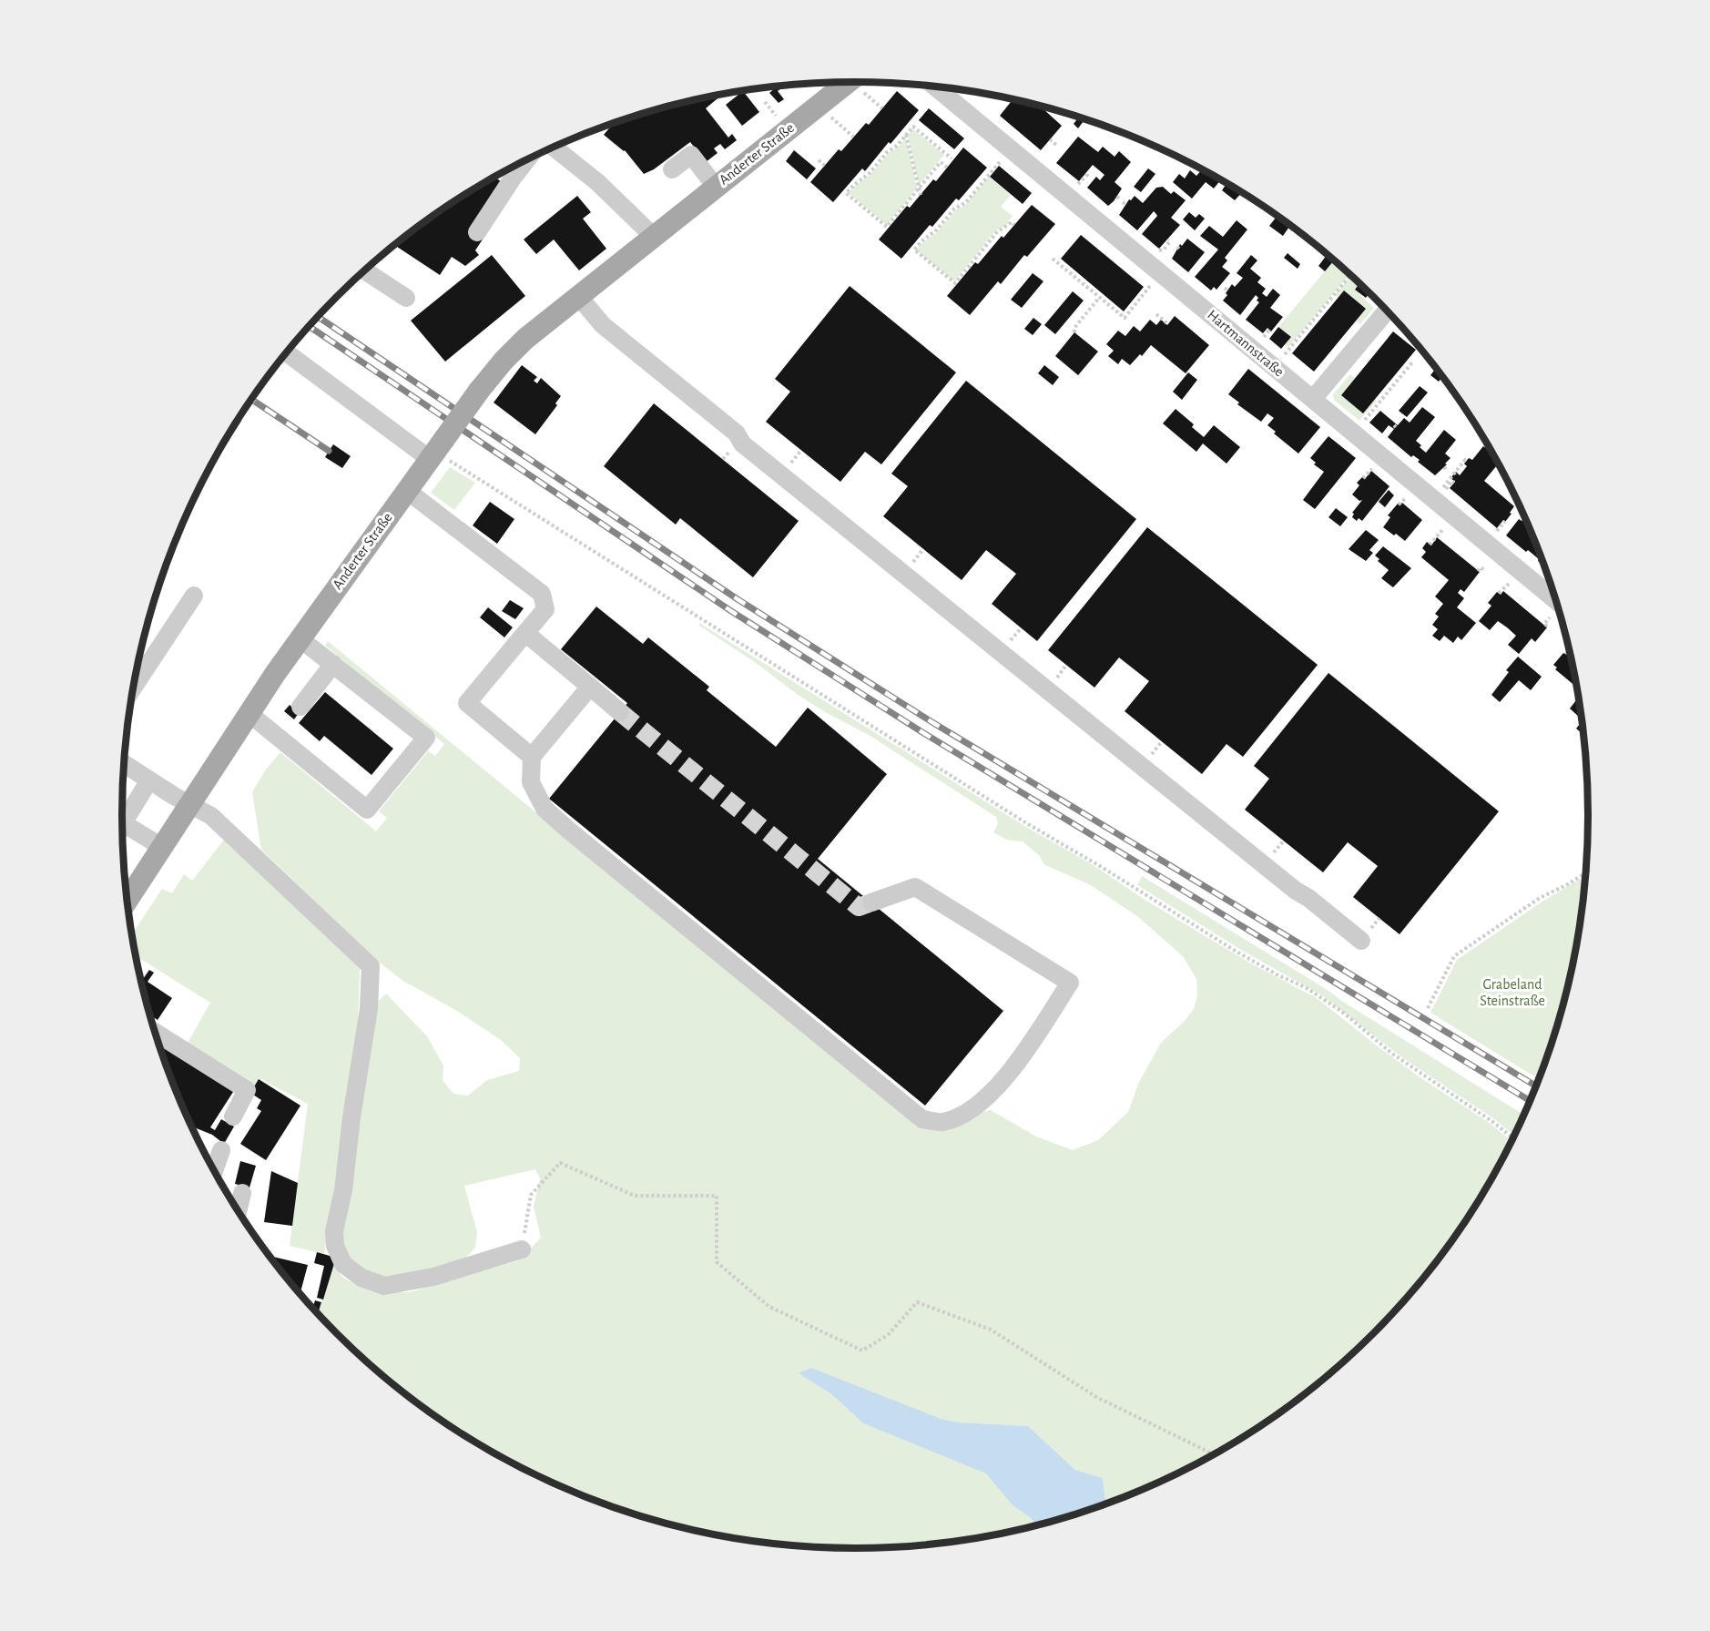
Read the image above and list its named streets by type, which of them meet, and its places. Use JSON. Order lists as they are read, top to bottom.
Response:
{
  "streets": {
    "main road": ["Anderter Straße"],
    "street": ["Hartmannstraße"]
  },
  "parks": ["Grabeland Steinstraße"]
}
